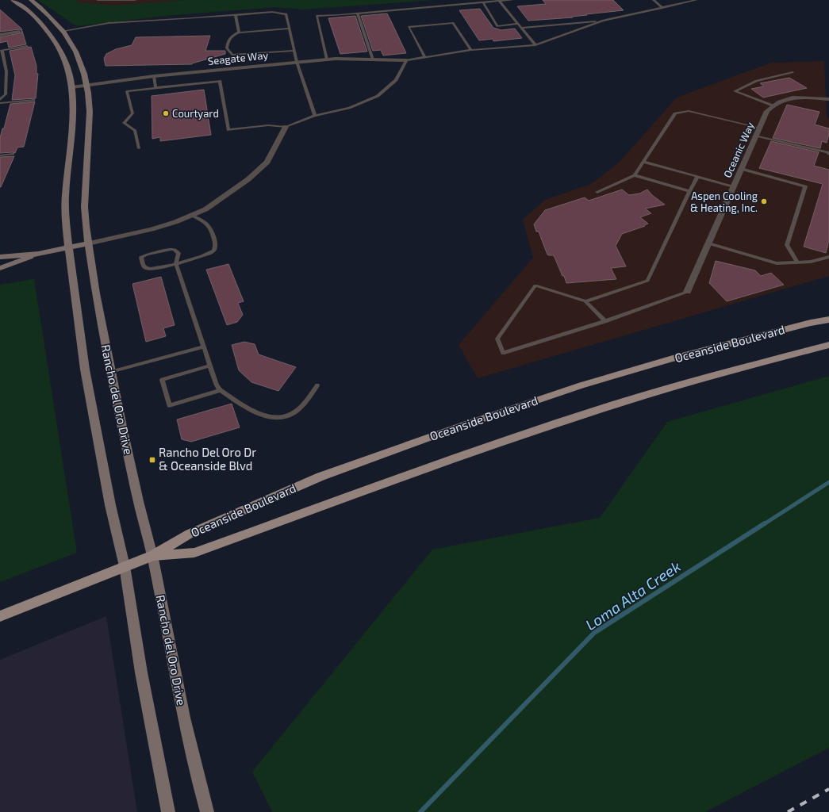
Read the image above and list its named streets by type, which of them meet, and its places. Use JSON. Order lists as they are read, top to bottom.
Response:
{
  "streets": {
    "main road": ["Oceanside Boulevard", "Rancho del Oro Drive"],
    "street": ["Seagate Way", "Oceanic Way"]
  },
  "crossings": [
    ["Seagate Way", "Rancho del Oro Drive"],
    ["Oceanside Boulevard", "Rancho del Oro Drive"]
  ],
  "water": ["Loma Alta Creek"],
  "places": {
    "other": ["Courtyard", "Aspen Cooling & Heating, Inc."],
    "transit": ["Rancho Del Oro Dr & Oceanside Blvd"]
  }
}
